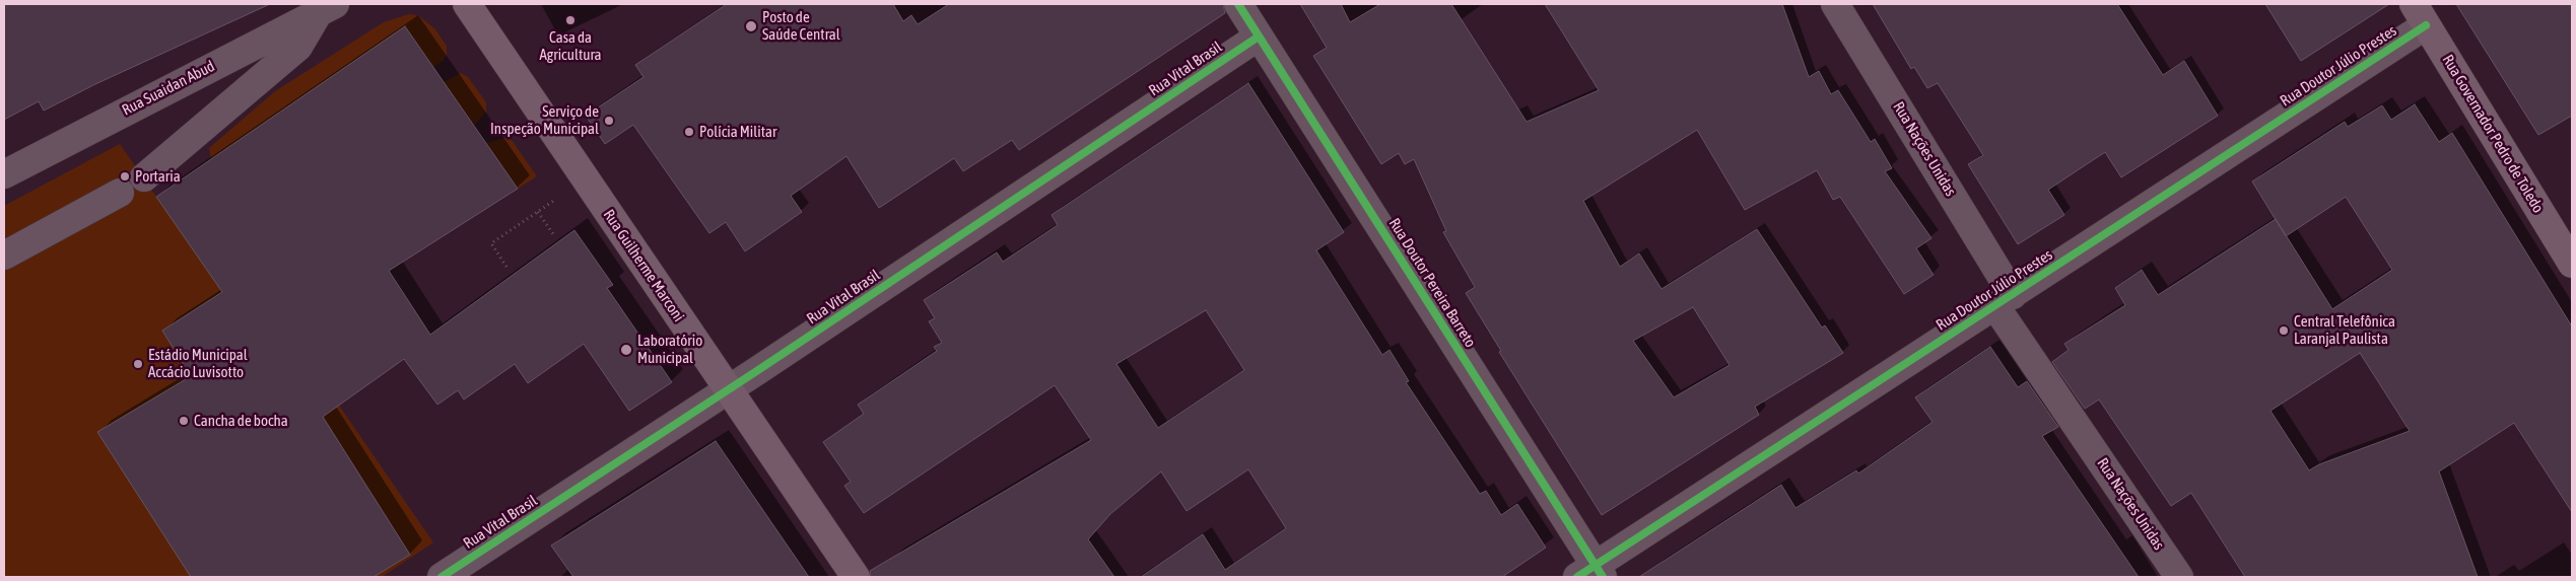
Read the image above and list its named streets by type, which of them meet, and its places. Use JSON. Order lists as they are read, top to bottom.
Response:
{
  "streets": {
    "main road": ["Rua Governador Pedro de Toledo", "Rua Guilherme Marconi"],
    "street": [
      "Rua Doutor Júlio Prestes",
      "Rua Vital Brasil",
      "Rua Suaidan Abud",
      "Rua Nações Unidas",
      "Rua Doutor Pereira Barreto"
    ]
  },
  "crossings": [
    ["Rua Doutor Júlio Prestes", "Rua Governador Pedro de Toledo"],
    ["Rua Doutor Júlio Prestes", "Rua Nações Unidas"],
    ["Rua Doutor Júlio Prestes", "Rua Doutor Pereira Barreto"],
    ["Rua Vital Brasil", "Rua Guilherme Marconi"],
    ["Rua Vital Brasil", "Rua Doutor Pereira Barreto"]
  ],
  "places": [
    "Casa da Agricultura",
    "Posto de Saúde Central",
    "Serviço de Inspeção Municipal",
    "Polícia Militar",
    "Portaria",
    "Central Telefônica Laranjal Paulista",
    "Laboratório Municipal",
    "Estádio Municipal Accácio Luvisotto",
    "Cancha de bocha"
  ]
}
